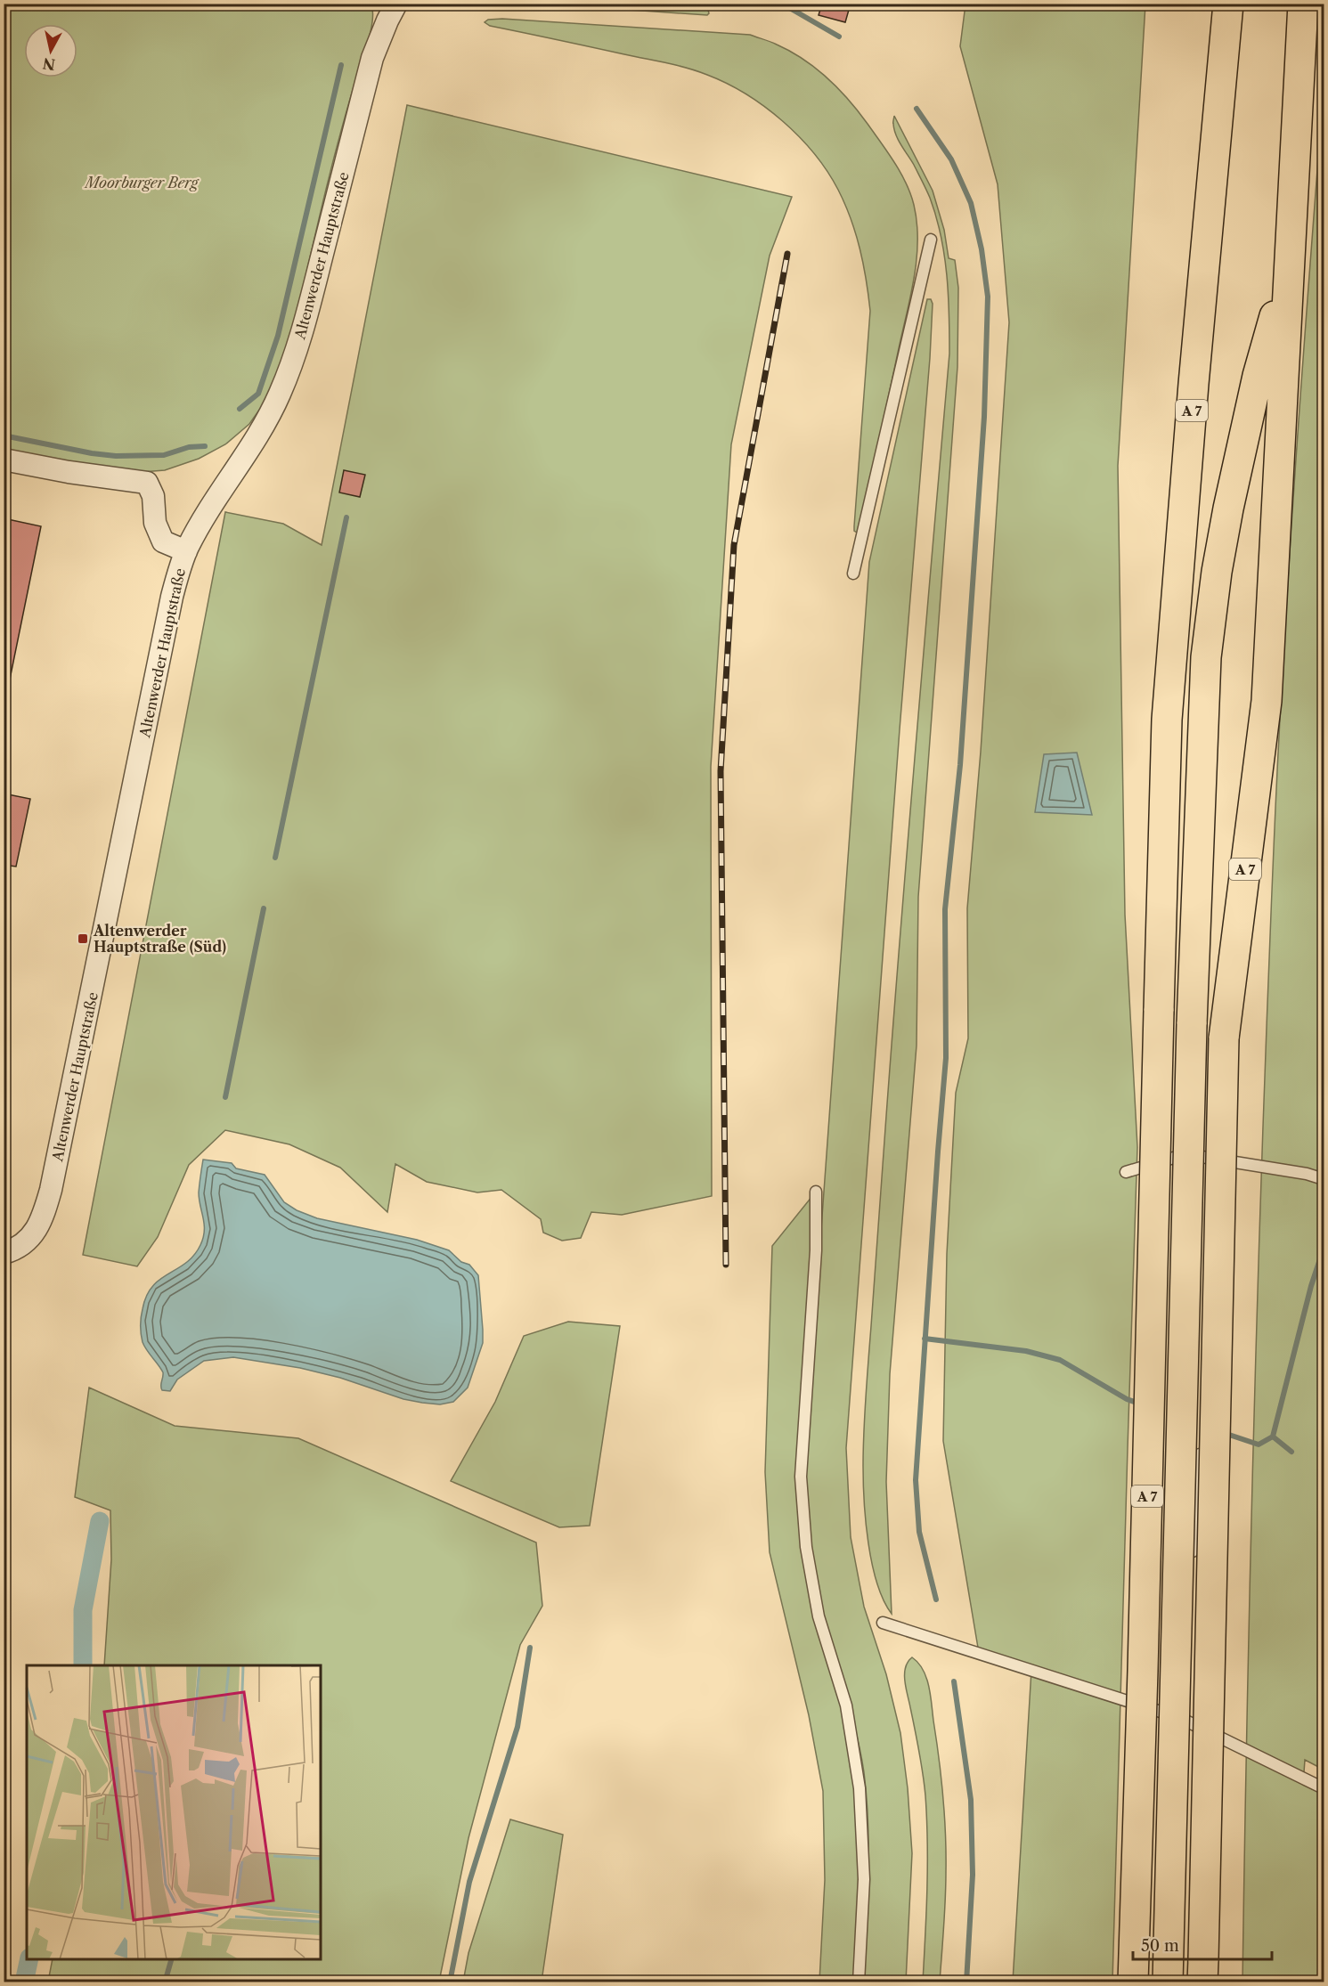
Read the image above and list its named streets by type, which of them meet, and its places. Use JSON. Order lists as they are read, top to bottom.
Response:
{
  "streets": {
    "highway": ["A 7"],
    "street": ["Altenwerder Hauptstraße"]
  },
  "parks": ["Moorburger Berg"],
  "places": {
    "transit": ["Altenwerder Hauptstraße (Süd)"]
  },
  "scale_bar": "50 m",
  "north": "bottom"
}
